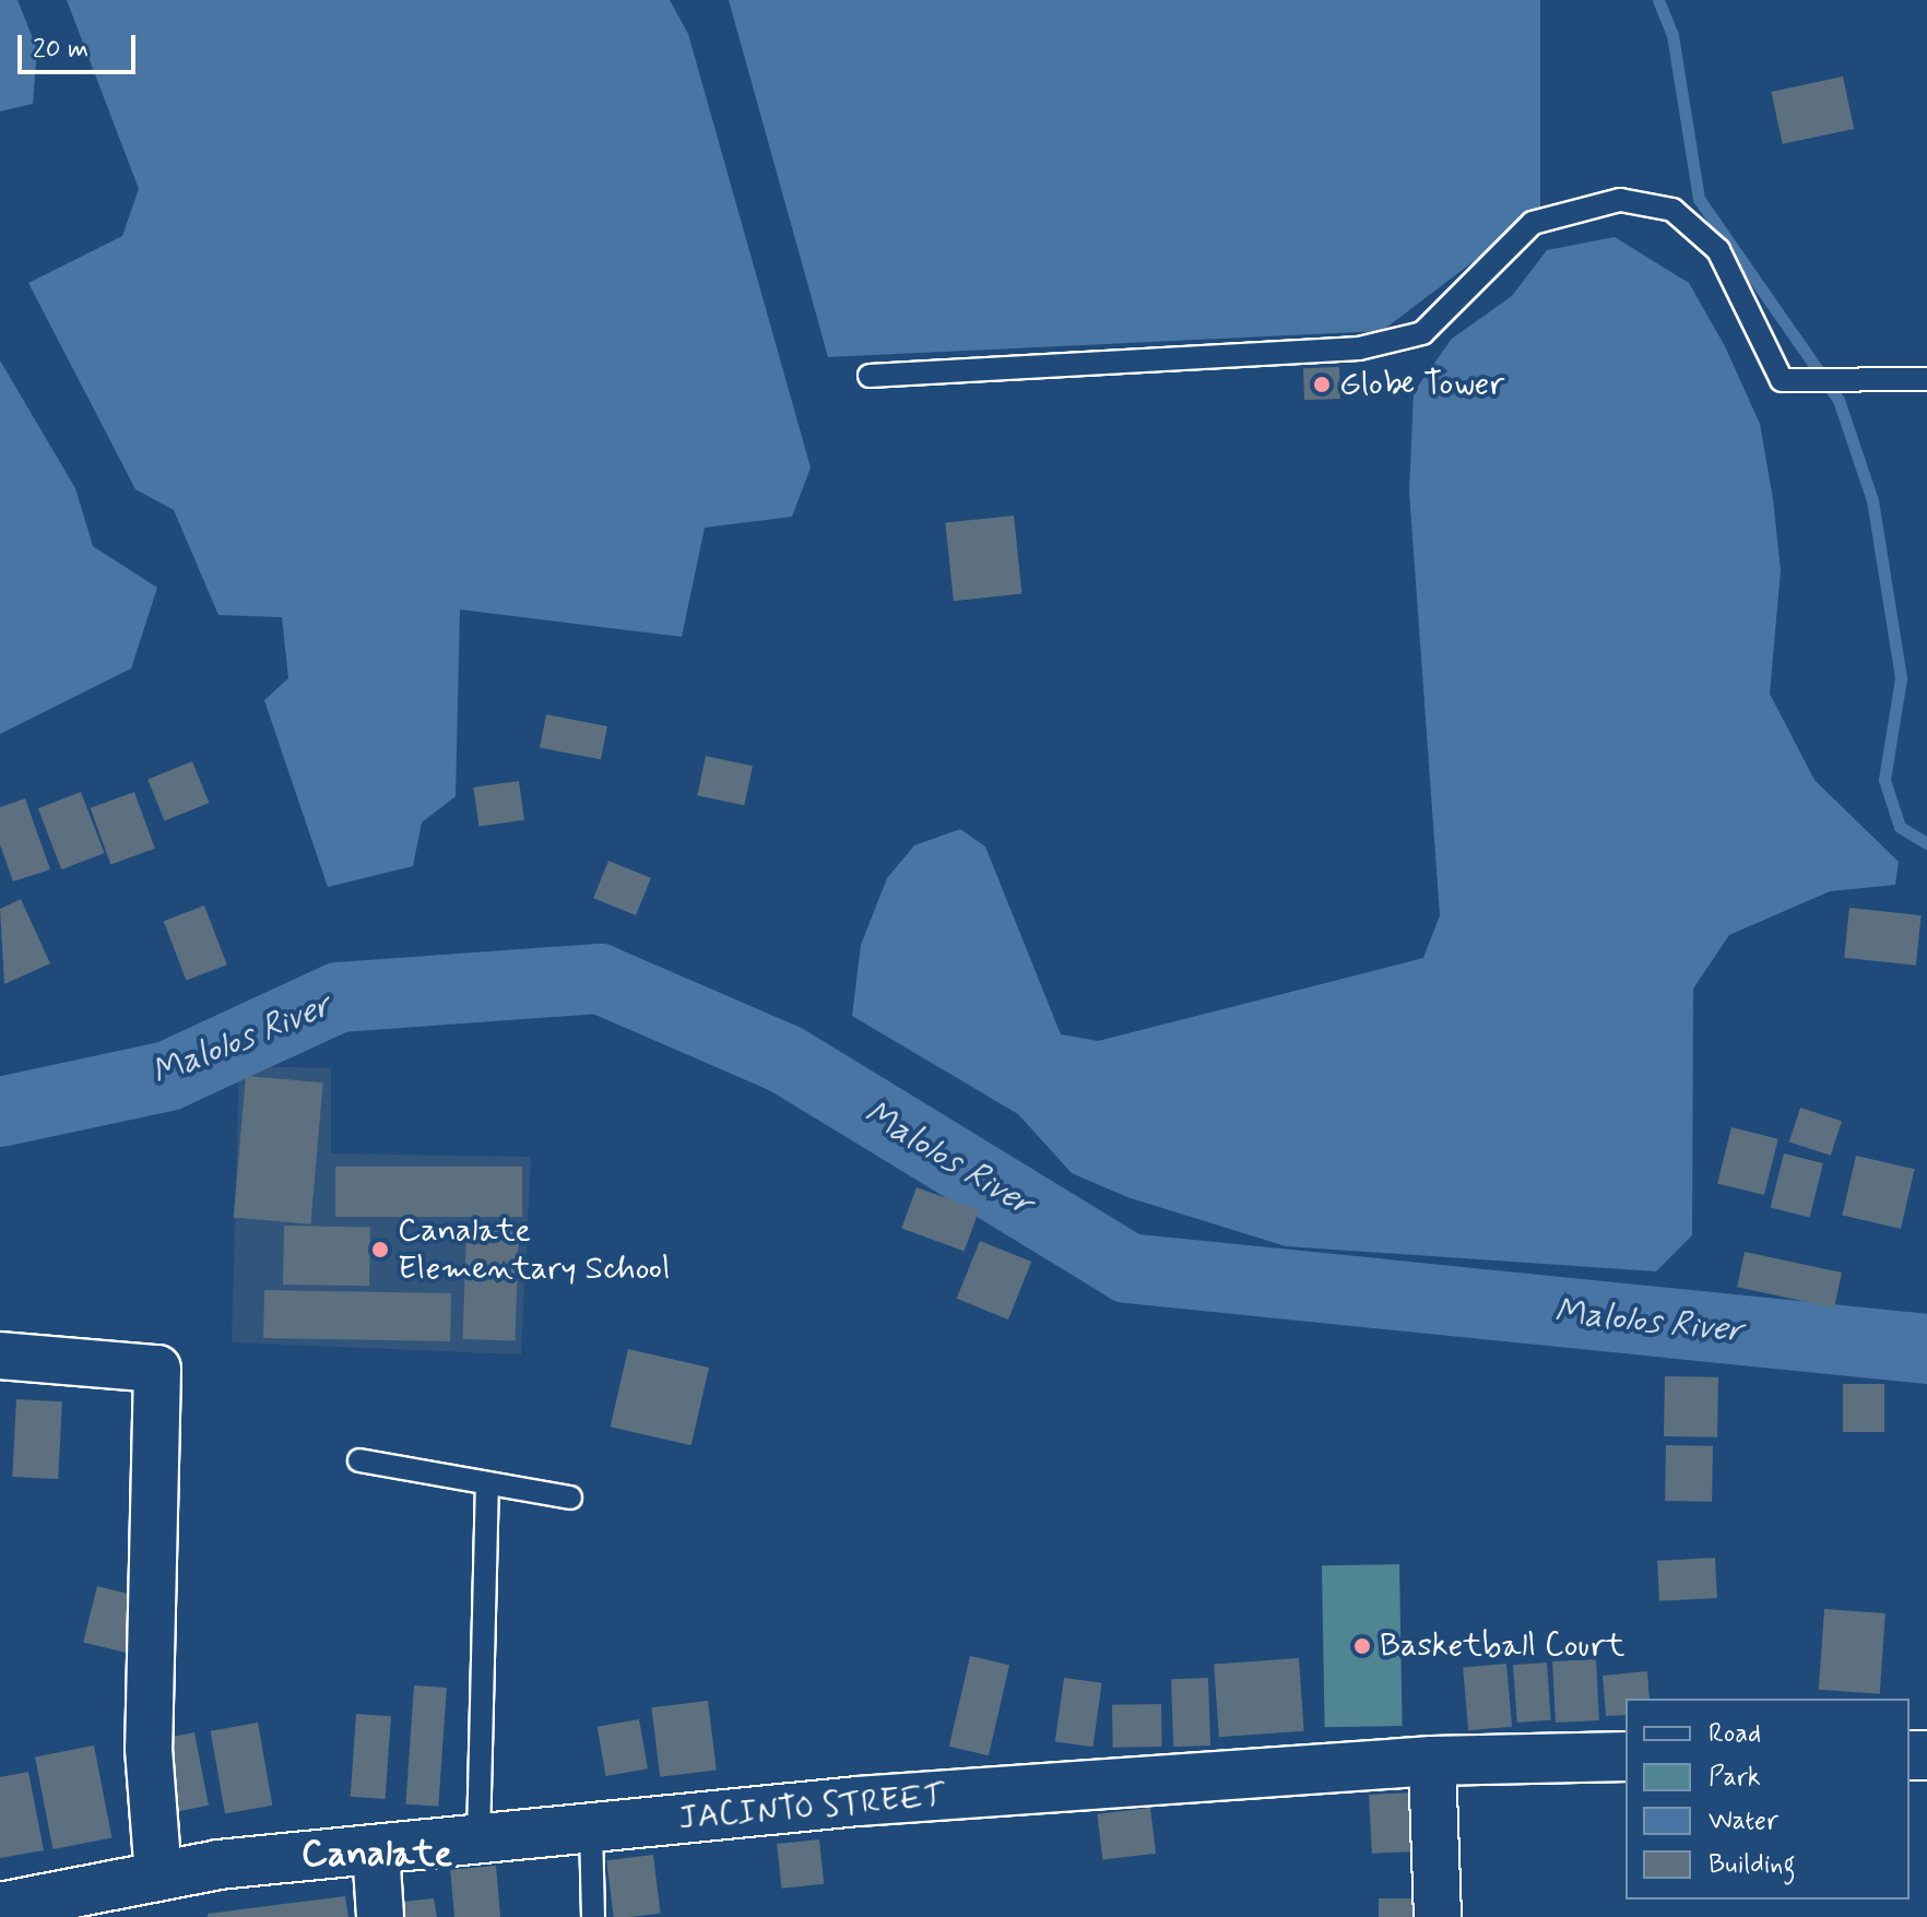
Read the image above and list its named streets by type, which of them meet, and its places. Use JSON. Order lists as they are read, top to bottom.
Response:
{
  "streets": {
    "main road": ["JACINTO STREET"]
  },
  "districts": ["Canalate"],
  "water": ["Malolos River"],
  "places": ["Globe Tower", "Canalate Elementary School", "Basketball Court"],
  "legend": [
    "Road",
    "Park",
    "Water",
    "Building"
  ],
  "scale_bar": "20 m"
}
